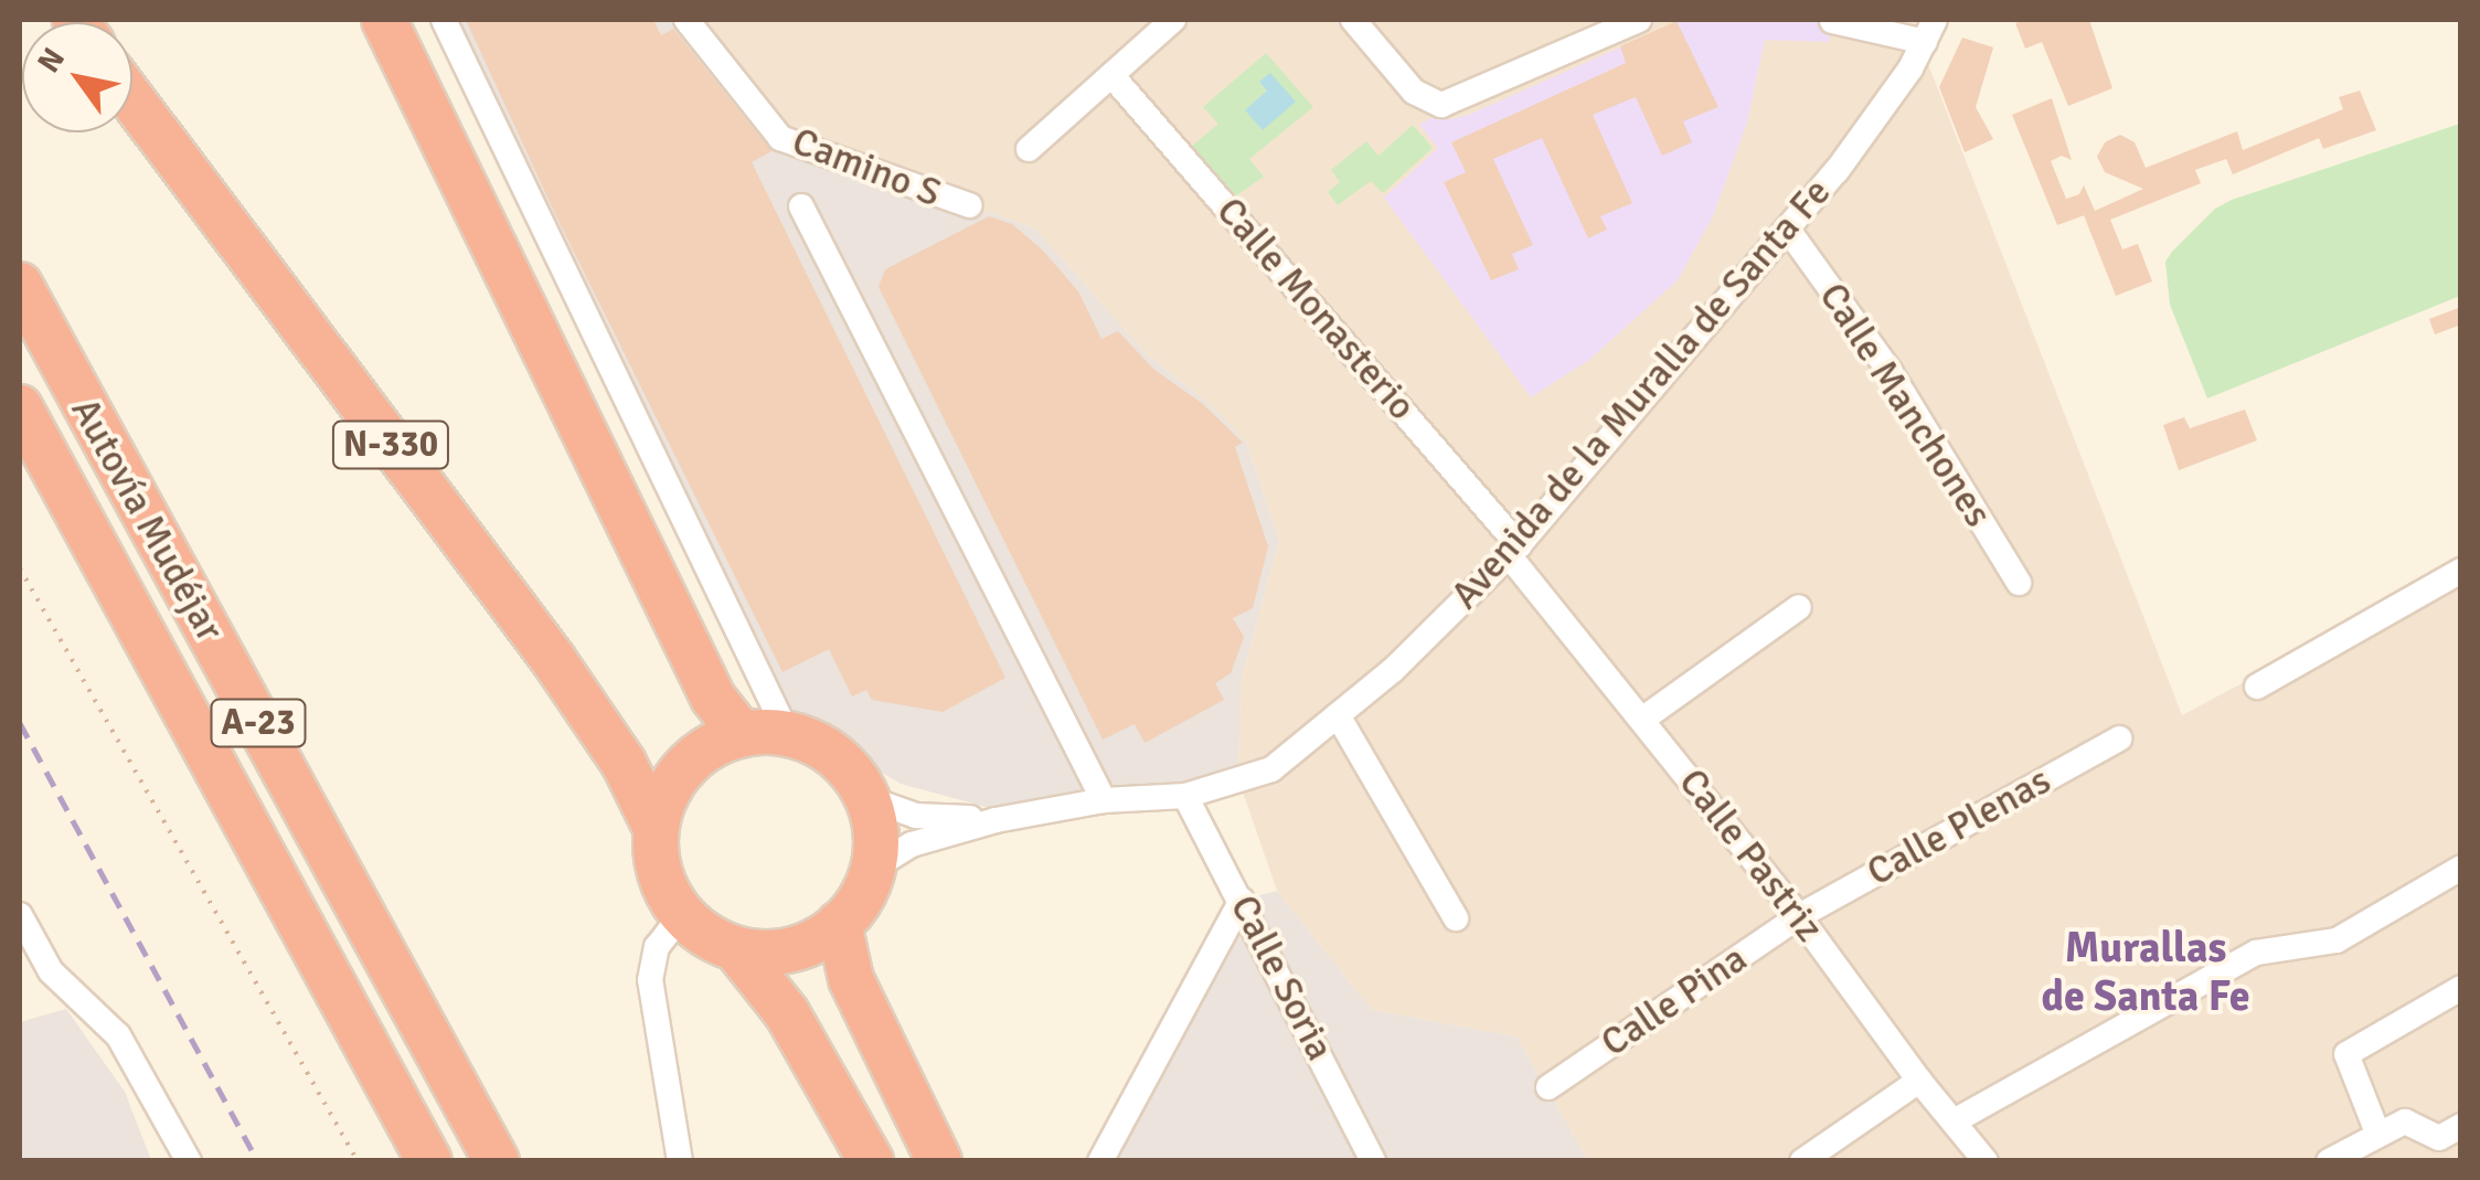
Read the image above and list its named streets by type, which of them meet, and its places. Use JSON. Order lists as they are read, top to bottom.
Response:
{
  "streets": {
    "highway": ["N-330", "Autovía Mudéjar", "A-23"],
    "street": [
      "Camino S",
      "Calle Monasterio",
      "Avenida de la Muralla de Santa Fe",
      "Calle Manchones",
      "Calle Plenas",
      "Calle Pastriz",
      "Calle Soria",
      "Calle Pina"
    ]
  },
  "crossings": [
    ["Calle Monasterio", "Avenida de la Muralla de Santa Fe"],
    ["Calle Monasterio", "Calle Pastriz"],
    ["Avenida de la Muralla de Santa Fe", "Calle Manchones"],
    ["Avenida de la Muralla de Santa Fe", "N-330"],
    ["Avenida de la Muralla de Santa Fe", "Calle Pastriz"],
    ["Avenida de la Muralla de Santa Fe", "Calle Soria"],
    ["Calle Plenas", "Calle Pastriz"],
    ["Calle Plenas", "Calle Pina"],
    ["Calle Pastriz", "Calle Pina"]
  ],
  "districts": ["Murallas de Santa Fe"],
  "north": "top left"
}
